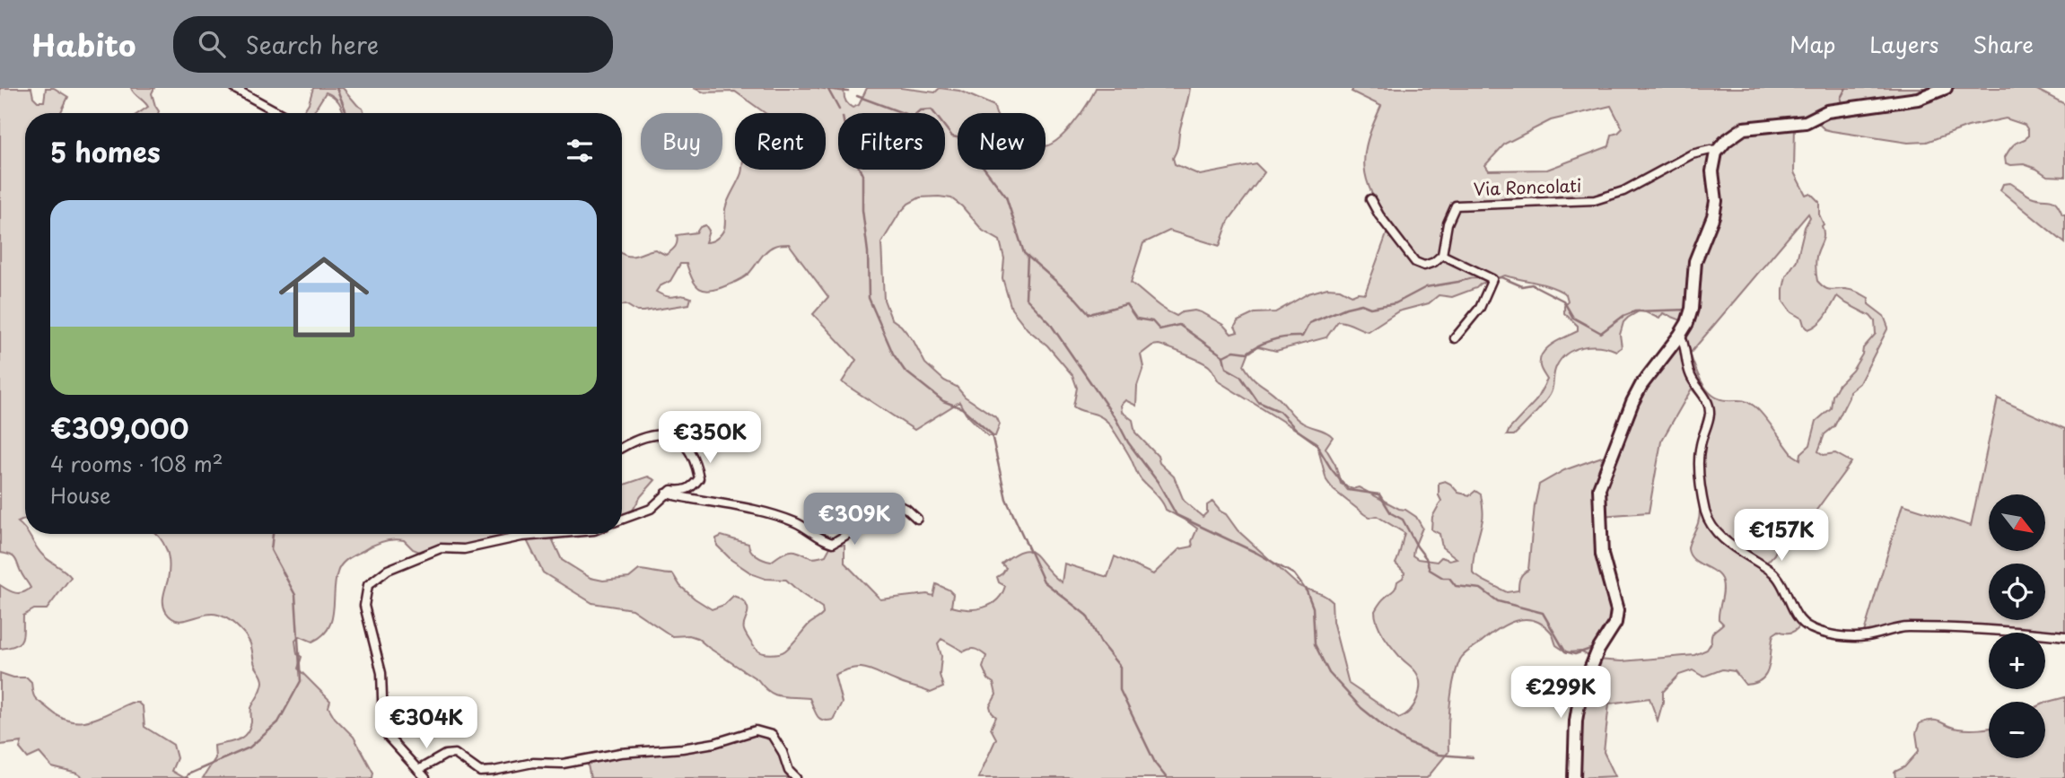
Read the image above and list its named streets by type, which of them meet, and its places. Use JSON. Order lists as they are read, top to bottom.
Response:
{
  "streets": {
    "street": ["Via Roncolati"]
  },
  "north": "bottom right",
  "page": {
    "header": "Habito",
    "search": "Search here",
    "nav": ["Map", "Layers", "Share"],
    "chip": [
      "Buy",
      "Rent",
      "Filters",
      "New"
    ],
    "heading": "5 homes",
    "list": [
      {
        "name": "€309,000",
        "note": "4 rooms · 108 m² · House"
      }
    ],
    "price": [
      "€350K",
      "€309K",
      "€157K",
      "€299K",
      "€304K"
    ],
    "map_buttons": ["+", "−"]
  }
}
